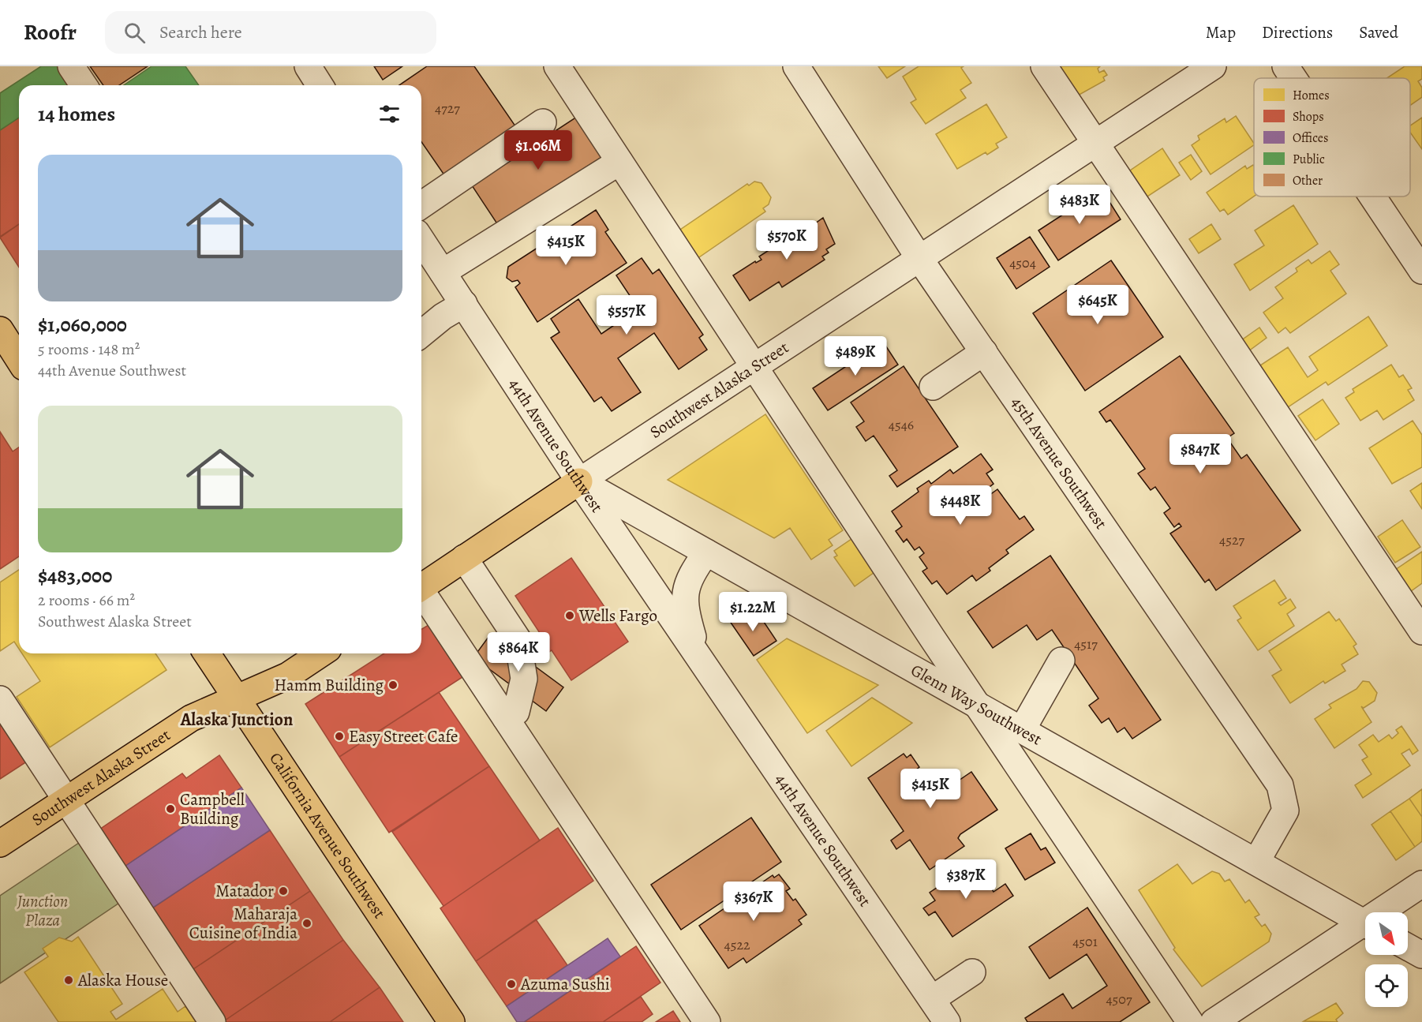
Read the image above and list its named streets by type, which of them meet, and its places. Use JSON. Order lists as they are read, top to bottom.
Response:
{
  "streets": {
    "main road": ["Southwest Alaska Street", "California Avenue Southwest"],
    "street": ["44th Avenue Southwest", "45th Avenue Southwest", "Glenn Way Southwest"]
  },
  "crossings": [
    ["Southwest Alaska Street", "44th Avenue Southwest"],
    ["Southwest Alaska Street", "45th Avenue Southwest"],
    ["Southwest Alaska Street", "Glenn Way Southwest"],
    ["Southwest Alaska Street", "California Avenue Southwest"],
    ["44th Avenue Southwest", "Glenn Way Southwest"],
    ["45th Avenue Southwest", "Glenn Way Southwest"]
  ],
  "districts": ["Alaska Junction"],
  "parks": ["Junction Plaza"],
  "places": [
    "Wells Fargo",
    "Hamm Building",
    "Easy Street Cafe",
    "Campbell Building",
    "Matador",
    "Maharaja Cuisine of India",
    "Alaska House",
    "Azuma Sushi"
  ],
  "house_numbers": [
    "4727",
    "4504",
    "4546",
    "4527",
    "4517",
    "4501",
    "4522",
    "4507"
  ],
  "legend": [
    "Homes",
    "Shops",
    "Offices",
    "Public",
    "Other"
  ],
  "north": "bottom right",
  "page": {
    "header": "Roofr",
    "search": "Search here",
    "nav": ["Map", "Directions", "Saved"],
    "heading": "14 homes",
    "price": [
      "$1.06M",
      "$483K",
      "$570K",
      "$415K",
      "$645K",
      "$557K",
      "$489K",
      "$847K",
      "$448K",
      "$1.22M",
      "$864K",
      "$415K",
      "$387K",
      "$367K"
    ],
    "list": [
      {
        "name": "$1,060,000",
        "note": "5 rooms · 148 m² · 44th Avenue Southwest"
      },
      {
        "name": "$483,000",
        "note": "2 rooms · 66 m² · Southwest Alaska Street"
      }
    ]
  }
}
